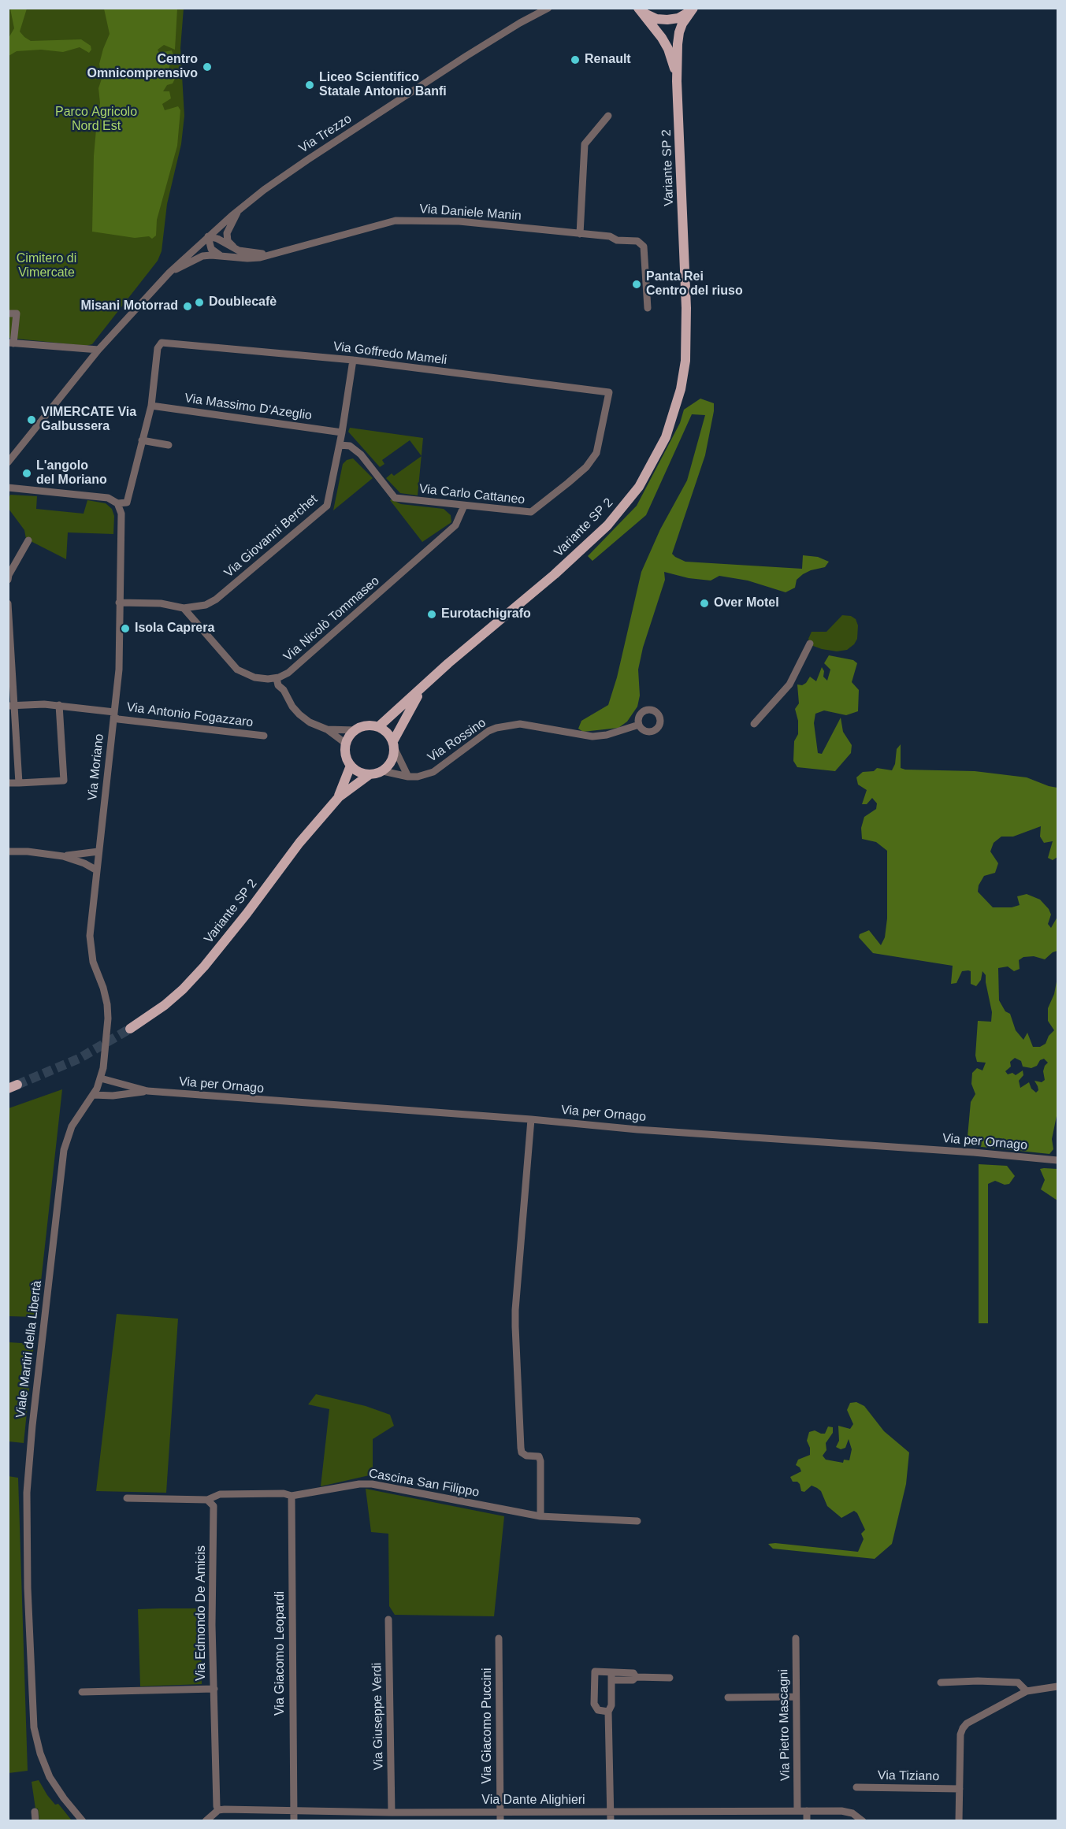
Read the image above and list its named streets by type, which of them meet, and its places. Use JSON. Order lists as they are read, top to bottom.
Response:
{
  "streets": {
    "main road": ["Variante SP 2"],
    "street": [
      "Via Trezzo",
      "Via Daniele Manin",
      "Via Goffredo Mameli",
      "Via Massimo D'Azeglio",
      "Via Carlo Cattaneo",
      "Via Giovanni Berchet",
      "Via Nicolò Tommaseo",
      "Via Antonio Fogazzaro",
      "Via Rossino",
      "Via Moriano",
      "Via per Ornago",
      "Viale Martiri della Libertà",
      "Cascina San Filippo",
      "Via Edmondo De Amicis",
      "Via Giacomo Leopardi",
      "Via Giuseppe Verdi",
      "Via Pietro Mascagni",
      "Via Giacomo Puccini",
      "Via Tiziano",
      "Via Dante Alighieri"
    ]
  },
  "crossings": [
    ["Via Trezzo", "Via Daniele Manin"],
    ["Variante SP 2", "Via Rossino"],
    ["Via Goffredo Mameli", "Via Massimo D'Azeglio"],
    ["Via Goffredo Mameli", "Via Carlo Cattaneo"],
    ["Via Goffredo Mameli", "Via Giovanni Berchet"],
    ["Via Massimo D'Azeglio", "Via Giovanni Berchet"],
    ["Via Carlo Cattaneo", "Via Giovanni Berchet"],
    ["Via Carlo Cattaneo", "Via Nicolò Tommaseo"],
    ["Via Antonio Fogazzaro", "Via Moriano"],
    ["Via Moriano", "Via per Ornago"],
    ["Via Moriano", "Viale Martiri della Libertà"],
    ["Cascina San Filippo", "Via Edmondo De Amicis"],
    ["Cascina San Filippo", "Via Giacomo Leopardi"],
    ["Via Edmondo De Amicis", "Via Dante Alighieri"],
    ["Via Giacomo Leopardi", "Via Dante Alighieri"],
    ["Via Giuseppe Verdi", "Via Dante Alighieri"],
    ["Via Pietro Mascagni", "Via Dante Alighieri"],
    ["Via Giacomo Puccini", "Via Dante Alighieri"]
  ],
  "parks": ["Parco Agricolo Nord Est", "Cimitero di Vimercate"],
  "places": [
    "Renault",
    "Centro Omnicomprensivo",
    "Liceo Scientifico Statale Antonio Banfi",
    "Panta Rei Centro del riuso",
    "Doublecafè",
    "Misani Motorrad",
    "VIMERCATE Via Galbussera",
    "L'angolo del Moriano",
    "Over Motel",
    "Eurotachigrafo",
    "Isola Caprera"
  ]
}
